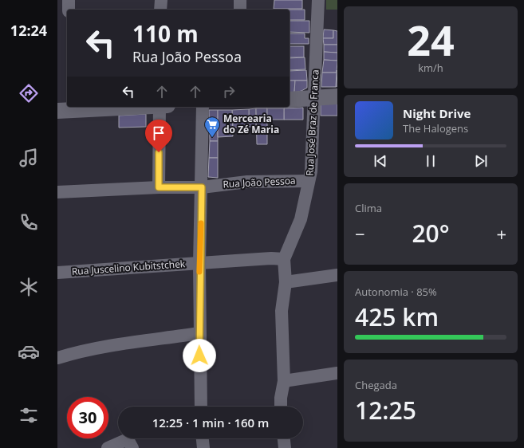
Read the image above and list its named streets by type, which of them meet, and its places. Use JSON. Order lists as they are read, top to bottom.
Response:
{
  "streets": {
    "street": ["Rua José Braz de Franca", "Rua João Pessoa", "Rua Juscelino Kubitstchek"]
  },
  "crossings": [
    ["Rua José Braz de Franca", "Rua João Pessoa"],
    ["Rua José Braz de Franca", "Rua Juscelino Kubitstchek"]
  ],
  "places": {
    "supermarket": ["Mercearia do Zé Maria"]
  },
  "page": {
    "tabs": "12:24",
    "tile": [
      ["24", "km/h"],
      "Clima",
      ["Autonomia · 85%", "425 km"],
      ["Chegada", "12:25"]
    ],
    "turn": ["110 m", "Rua João Pessoa"],
    "song": ["Night Drive", "The Halogens"],
    "heat": ["−", "20°", "+"],
    "limit": "30",
    "trip": "12:25 · 1 min · 160 m"
  }
}
